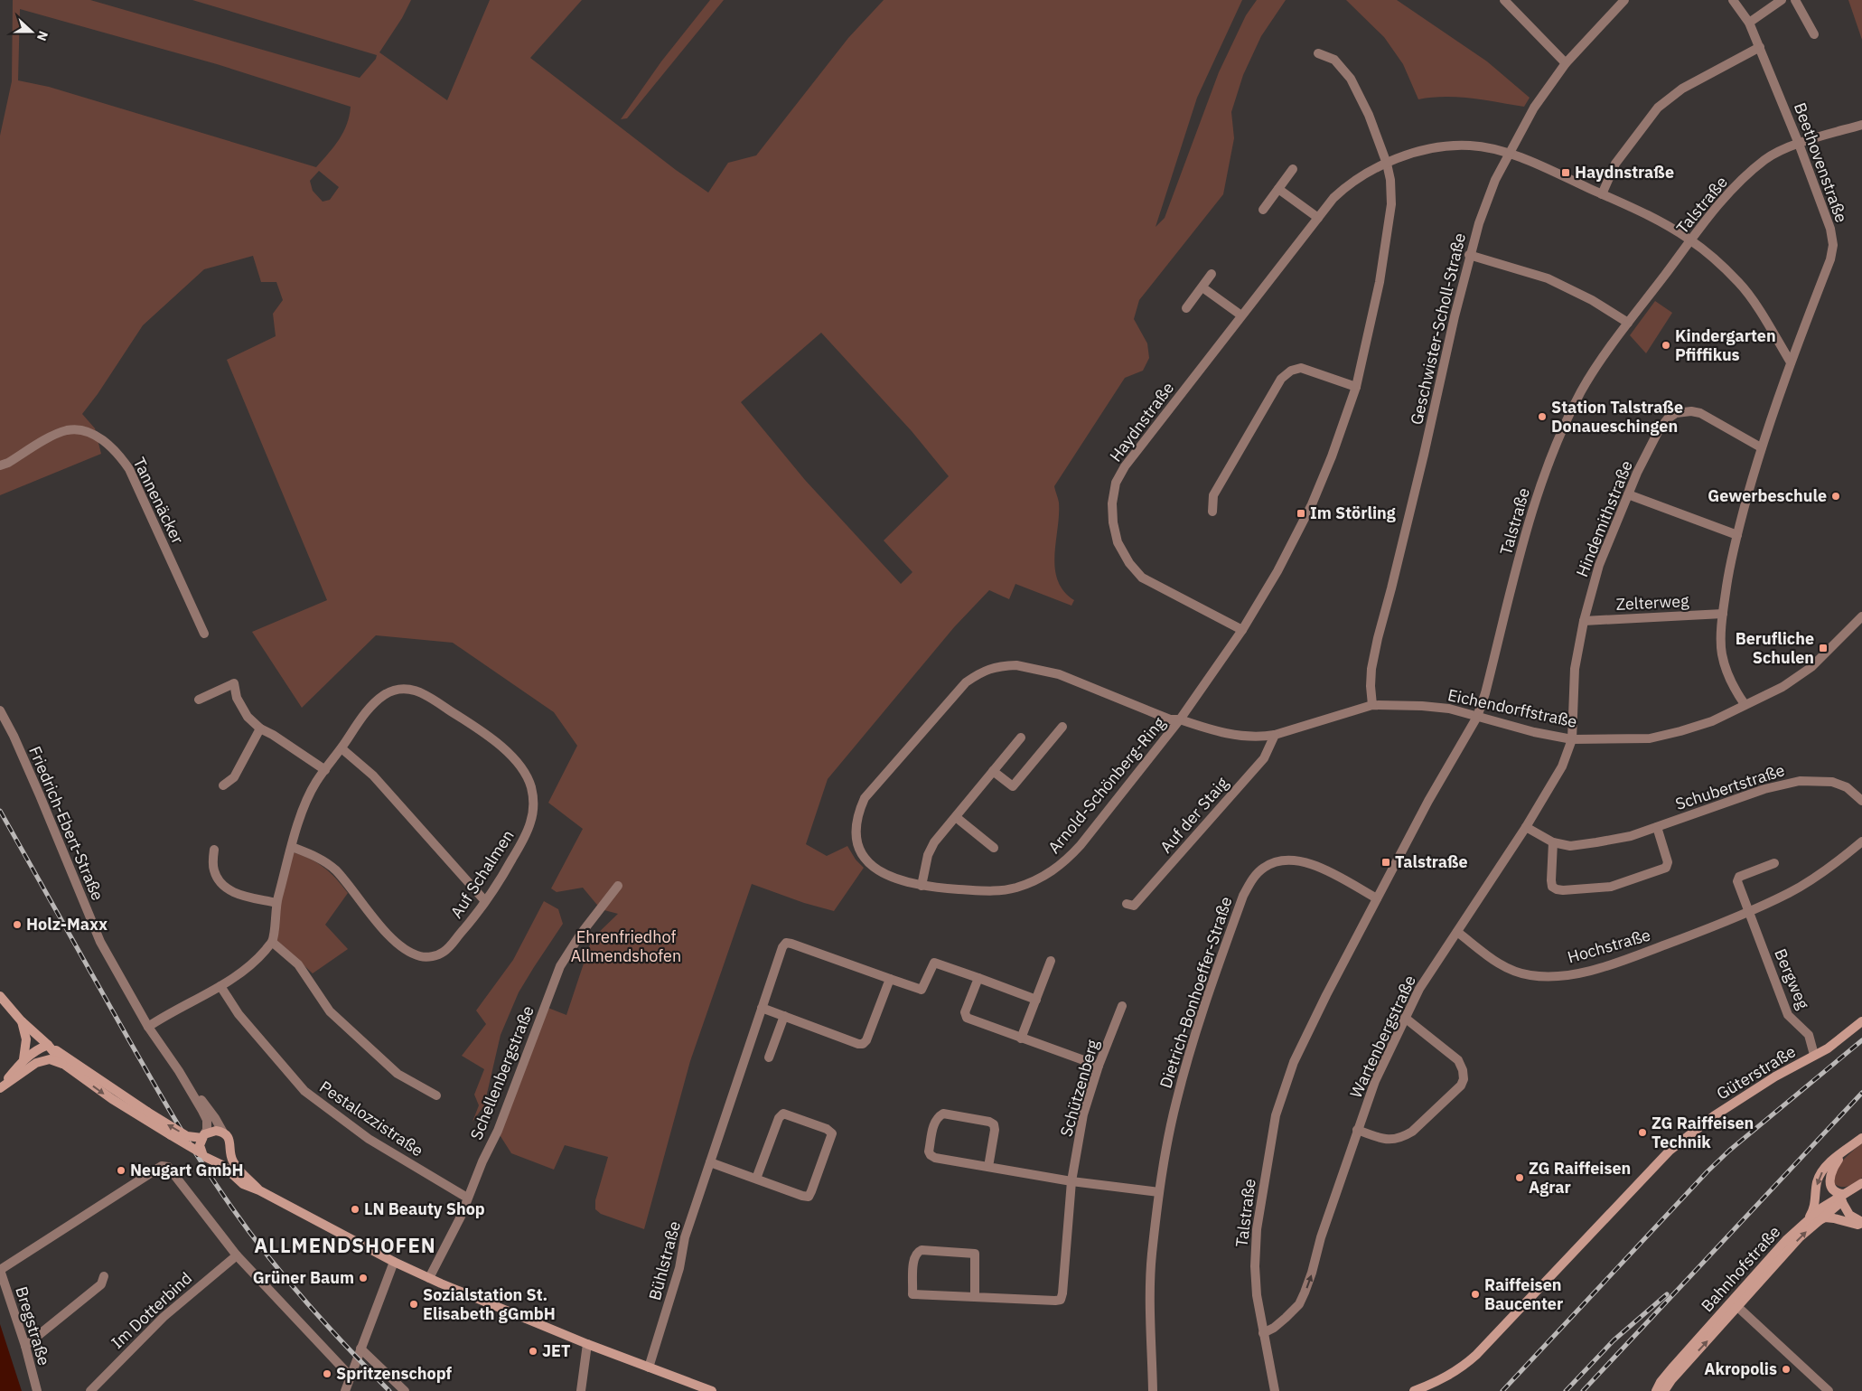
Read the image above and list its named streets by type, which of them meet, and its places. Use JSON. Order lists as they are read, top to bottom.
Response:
{
  "streets": {
    "main road": ["Friedrich-Ebert-Straße", "Güterstraße", "Bahnhofstraße"],
    "street": [
      "Beethovenstraße",
      "Talstraße",
      "Geschwister-Scholl-Straße",
      "Haydnstraße",
      "Tannenäcker",
      "Hindemithstraße",
      "Zelterweg",
      "Eichendorffstraße",
      "Arnold-Schönberg-Ring",
      "Schubertstraße",
      "Auf der Staig",
      "Auf Schalmen",
      "Hochstraße",
      "Bergweg",
      "Dietrich-Bonhoeffer-Straße",
      "Wartenbergstraße",
      "Schellenbergstraße",
      "Schützenberg",
      "Pestalozzistraße",
      "Bühlstraße",
      "Im Dotterbind",
      "Bregstraße"
    ]
  },
  "crossings": [
    ["Beethovenstraße", "Talstraße"],
    ["Beethovenstraße", "Haydnstraße"],
    ["Beethovenstraße", "Hindemithstraße"],
    ["Beethovenstraße", "Zelterweg"],
    ["Beethovenstraße", "Eichendorffstraße"],
    ["Talstraße", "Haydnstraße"],
    ["Talstraße", "Eichendorffstraße"],
    ["Talstraße", "Dietrich-Bonhoeffer-Straße"],
    ["Talstraße", "Wartenbergstraße"],
    ["Geschwister-Scholl-Straße", "Haydnstraße"],
    ["Geschwister-Scholl-Straße", "Eichendorffstraße"],
    ["Hindemithstraße", "Zelterweg"],
    ["Hindemithstraße", "Eichendorffstraße"],
    ["Hindemithstraße", "Wartenbergstraße"],
    ["Eichendorffstraße", "Arnold-Schönberg-Ring"],
    ["Eichendorffstraße", "Auf der Staig"],
    ["Eichendorffstraße", "Wartenbergstraße"],
    ["Schubertstraße", "Wartenbergstraße"],
    ["Friedrich-Ebert-Straße", "Schellenbergstraße"],
    ["Friedrich-Ebert-Straße", "Bühlstraße"],
    ["Hochstraße", "Bergweg"],
    ["Hochstraße", "Wartenbergstraße"],
    ["Bergweg", "Güterstraße"],
    ["Schellenbergstraße", "Pestalozzistraße"]
  ],
  "districts": ["ALLMENDSHOFEN"],
  "parks": ["Ehrenfriedhof Allmendshofen"],
  "places": {
    "transit": [
      "Haydnstraße",
      "Im Störling",
      "Berufliche Schulen",
      "Talstraße"
    ],
    "other": [
      "Kindergarten Pfiffikus",
      "Station Talstraße Donaueschingen",
      "Gewerbeschule",
      "Holz-Maxx",
      "ZG Raiffeisen Technik",
      "Neugart GmbH",
      "ZG Raiffeisen Agrar",
      "LN Beauty Shop",
      "Grüner Baum",
      "Raiffeisen Baucenter",
      "Sozialstation St. Elisabeth gGmbH",
      "JET",
      "Akropolis",
      "Spritzenschopf"
    ]
  },
  "north": "right"
}
